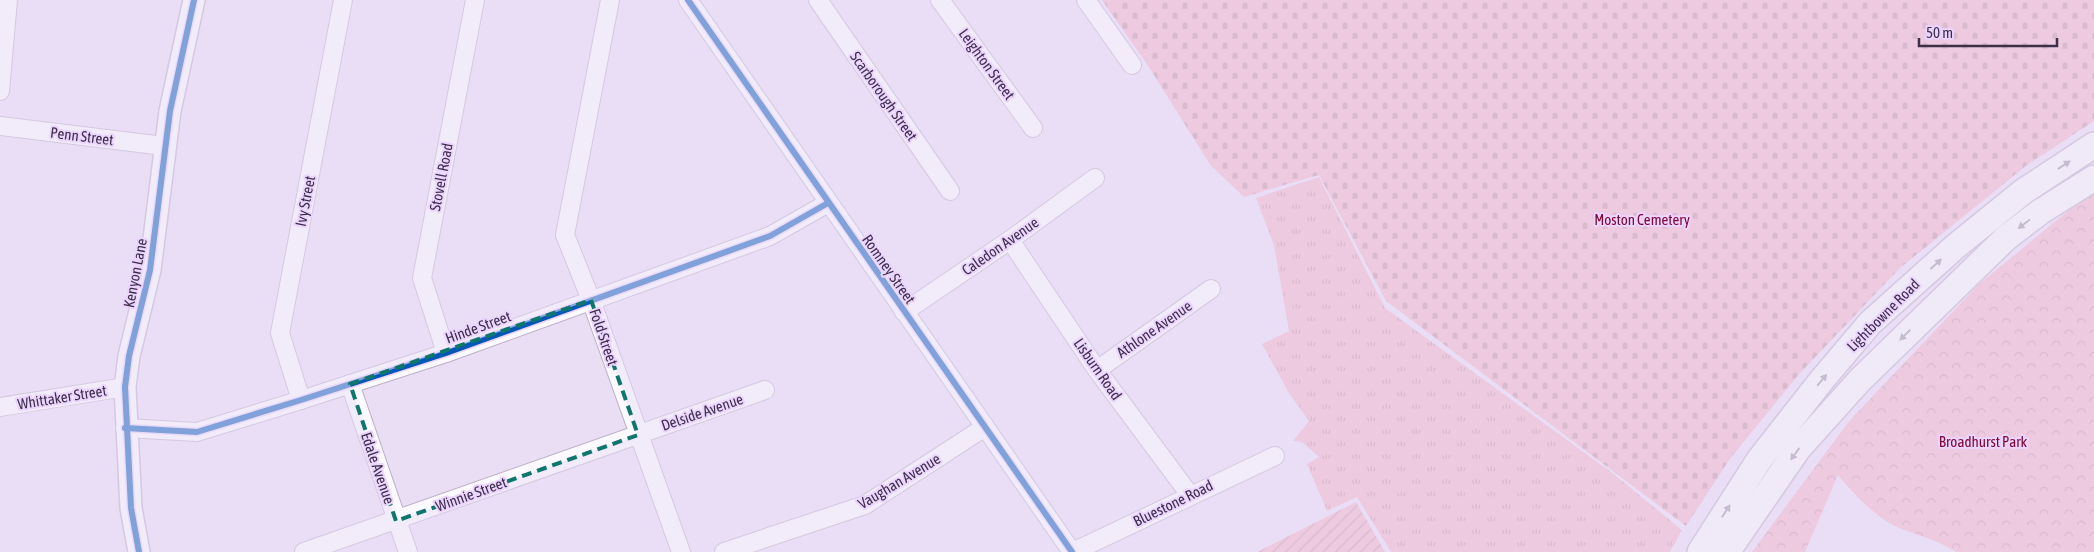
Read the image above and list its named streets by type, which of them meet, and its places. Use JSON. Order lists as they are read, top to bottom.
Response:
{
  "streets": {
    "main road": ["Lightbowne Road"],
    "street": [
      "Leighton Street",
      "Scarborough Street",
      "Penn Street",
      "Stovell Road",
      "Ivy Street",
      "Caledon Avenue",
      "Romney Street",
      "Kenyon Lane",
      "Hinde Street",
      "Athlone Avenue",
      "Fold Street",
      "Lisburn Road",
      "Whittaker Street",
      "Delside Avenue",
      "Edale Avenue",
      "Vaughan Avenue",
      "Winnie Street",
      "Bluestone Road"
    ]
  },
  "crossings": [
    ["Penn Street", "Kenyon Lane"],
    ["Stovell Road", "Hinde Street"],
    ["Ivy Street", "Hinde Street"],
    ["Caledon Avenue", "Romney Street"],
    ["Caledon Avenue", "Lisburn Road"],
    ["Romney Street", "Hinde Street"],
    ["Romney Street", "Vaughan Avenue"],
    ["Romney Street", "Bluestone Road"],
    ["Kenyon Lane", "Hinde Street"],
    ["Kenyon Lane", "Whittaker Street"],
    ["Hinde Street", "Fold Street"],
    ["Hinde Street", "Edale Avenue"],
    ["Athlone Avenue", "Lisburn Road"],
    ["Fold Street", "Delside Avenue"],
    ["Fold Street", "Winnie Street"],
    ["Lisburn Road", "Bluestone Road"],
    ["Delside Avenue", "Winnie Street"],
    ["Edale Avenue", "Winnie Street"]
  ],
  "parks": ["Moston Cemetery", "Broadhurst Park"],
  "scale_bar": "50 m"
}
